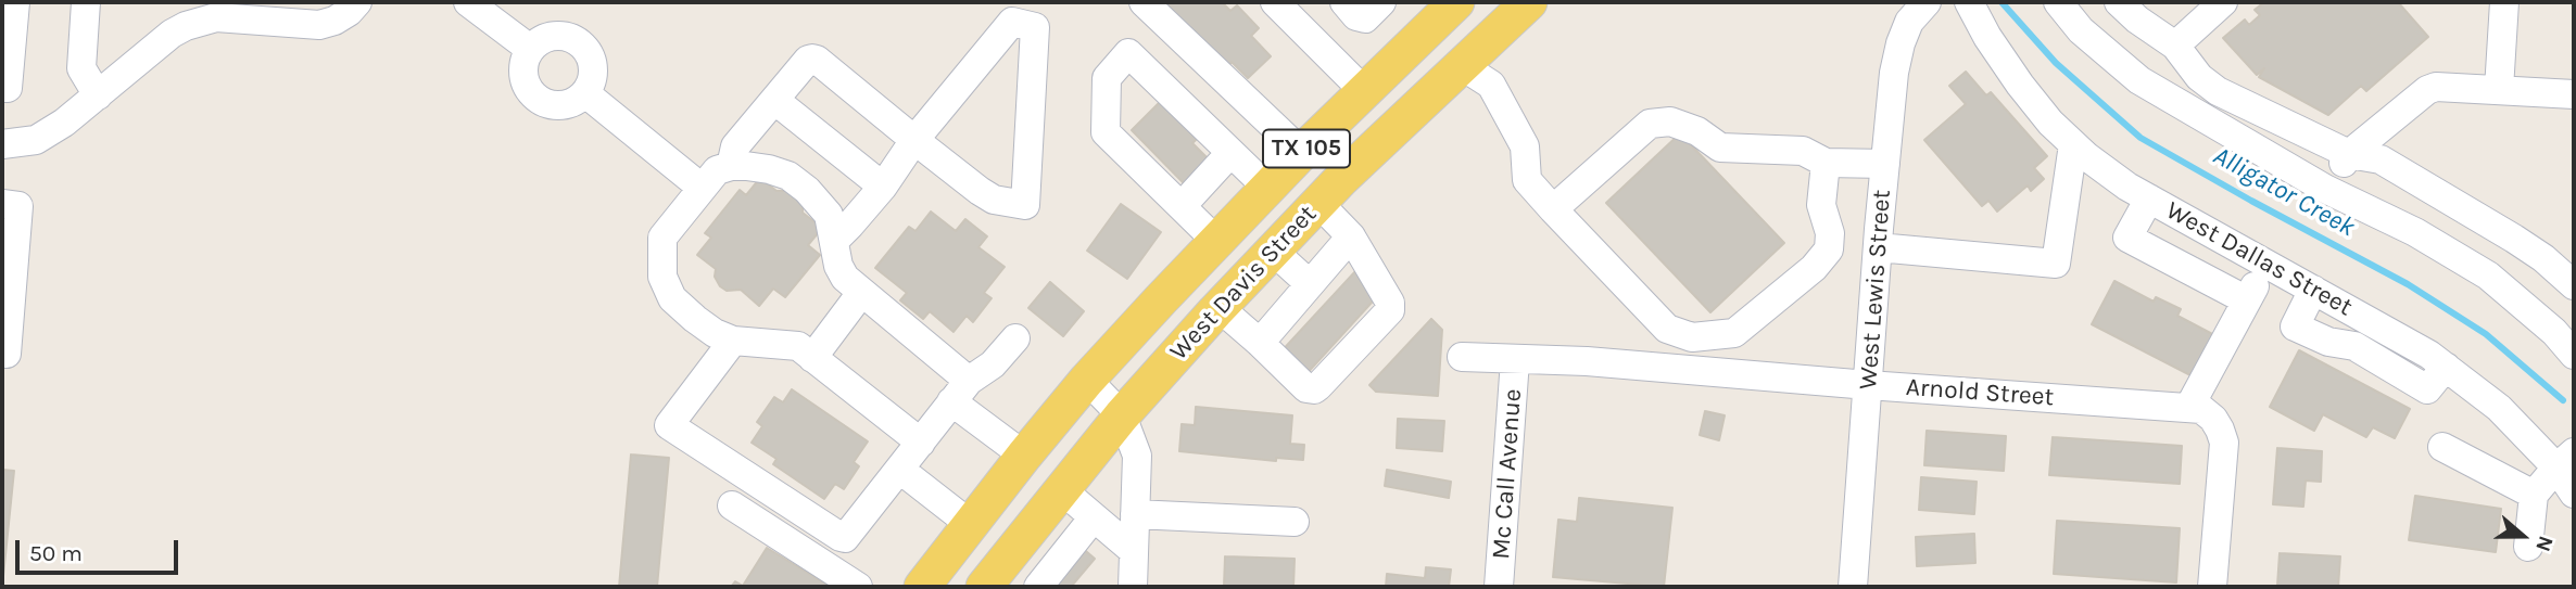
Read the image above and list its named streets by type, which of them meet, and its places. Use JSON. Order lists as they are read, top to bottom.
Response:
{
  "streets": {
    "main road": ["TX 105", "West Davis Street"],
    "street": [
      "West Dallas Street",
      "West Lewis Street",
      "Arnold Street",
      "Mc Call Avenue"
    ]
  },
  "crossings": [
    ["West Lewis Street", "Arnold Street"],
    ["Arnold Street", "Mc Call Avenue"]
  ],
  "water": ["Alligator Creek"],
  "scale_bar": "50 m",
  "north": "right"
}
